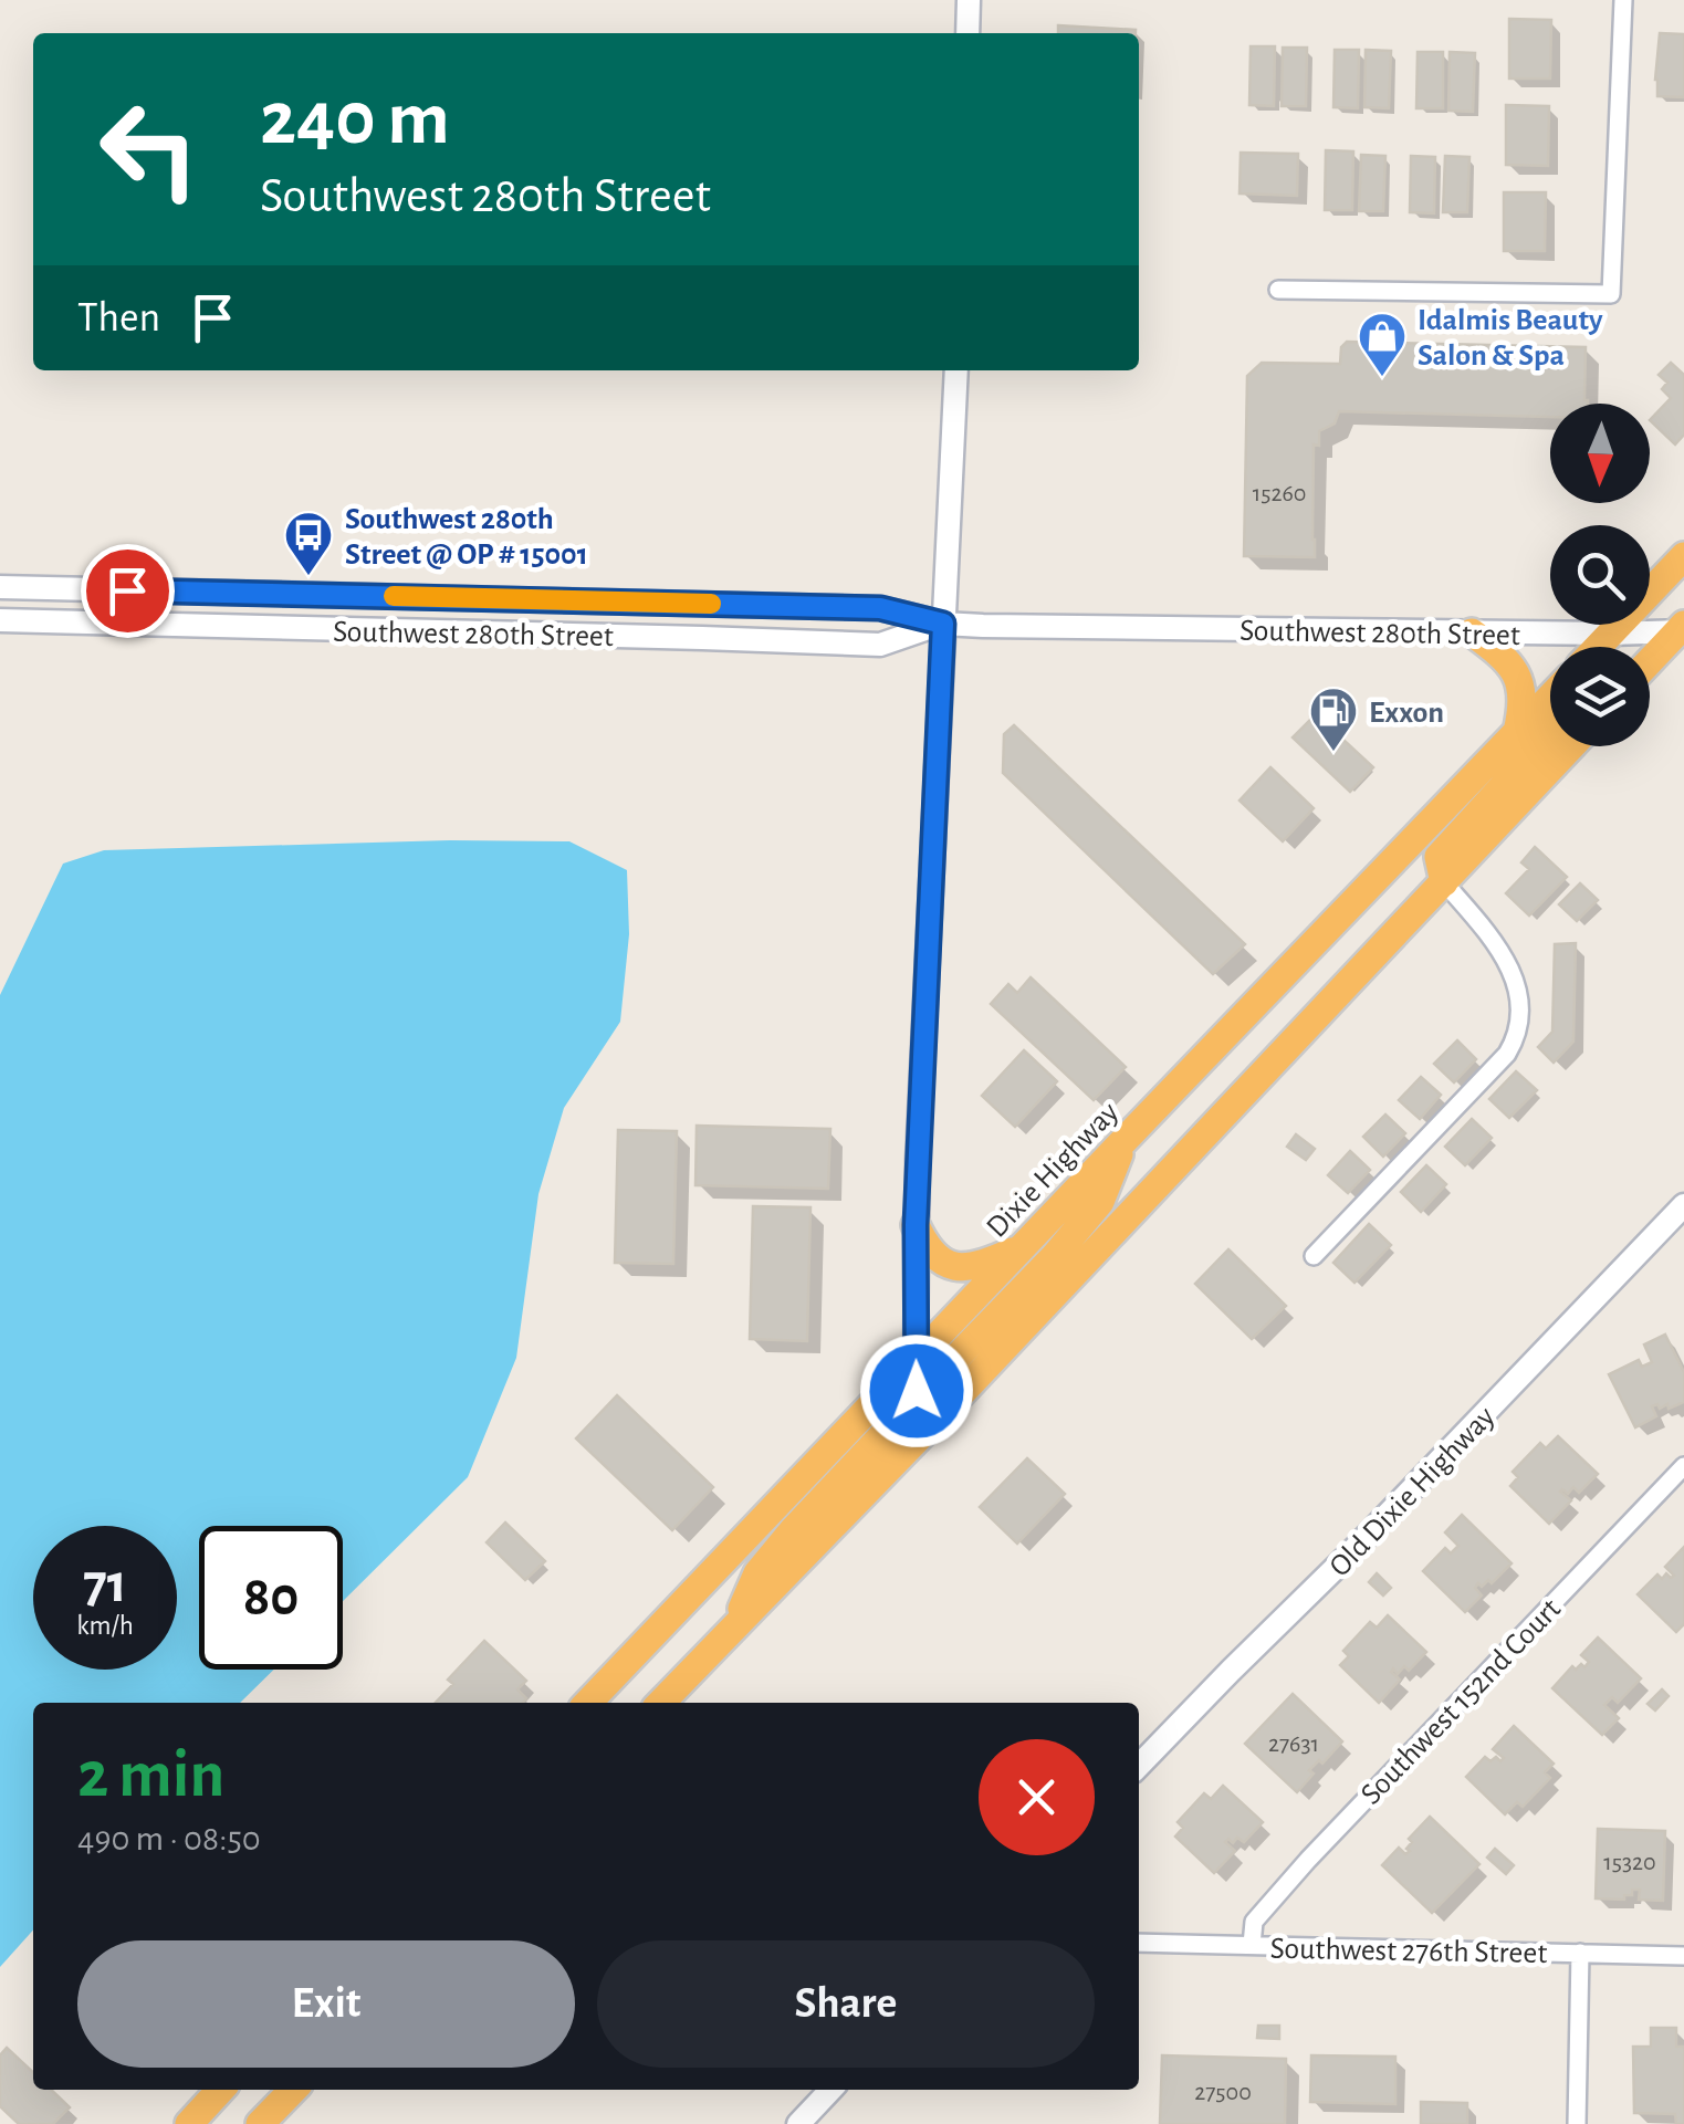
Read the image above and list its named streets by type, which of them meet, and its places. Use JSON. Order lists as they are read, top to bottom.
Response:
{
  "streets": {
    "highway": ["Dixie Highway"],
    "street": [
      "Southwest 280th Street",
      "Old Dixie Highway",
      "Southwest 152nd Court",
      "Southwest 276th Street"
    ]
  },
  "crossings": [
    ["Southwest 152nd Court", "Southwest 276th Street"]
  ],
  "places": {
    "shop": ["Idalmis Beauty Salon & Spa"],
    "bus stop": ["Southwest 280th Street @ OP # 15001"],
    "fuel station": ["Exxon"]
  },
  "house_numbers": [
    "15260",
    "27631",
    "15320",
    "27500"
  ],
  "north": "bottom",
  "page": {
    "turn": ["240 m", "Southwest 280th Street"],
    "then": "Then",
    "speed": "71 km/h",
    "limit": "80",
    "heading": ["2 min", "490 m · 08:50"],
    "buttons": ["Exit", "Share"]
  }
}
